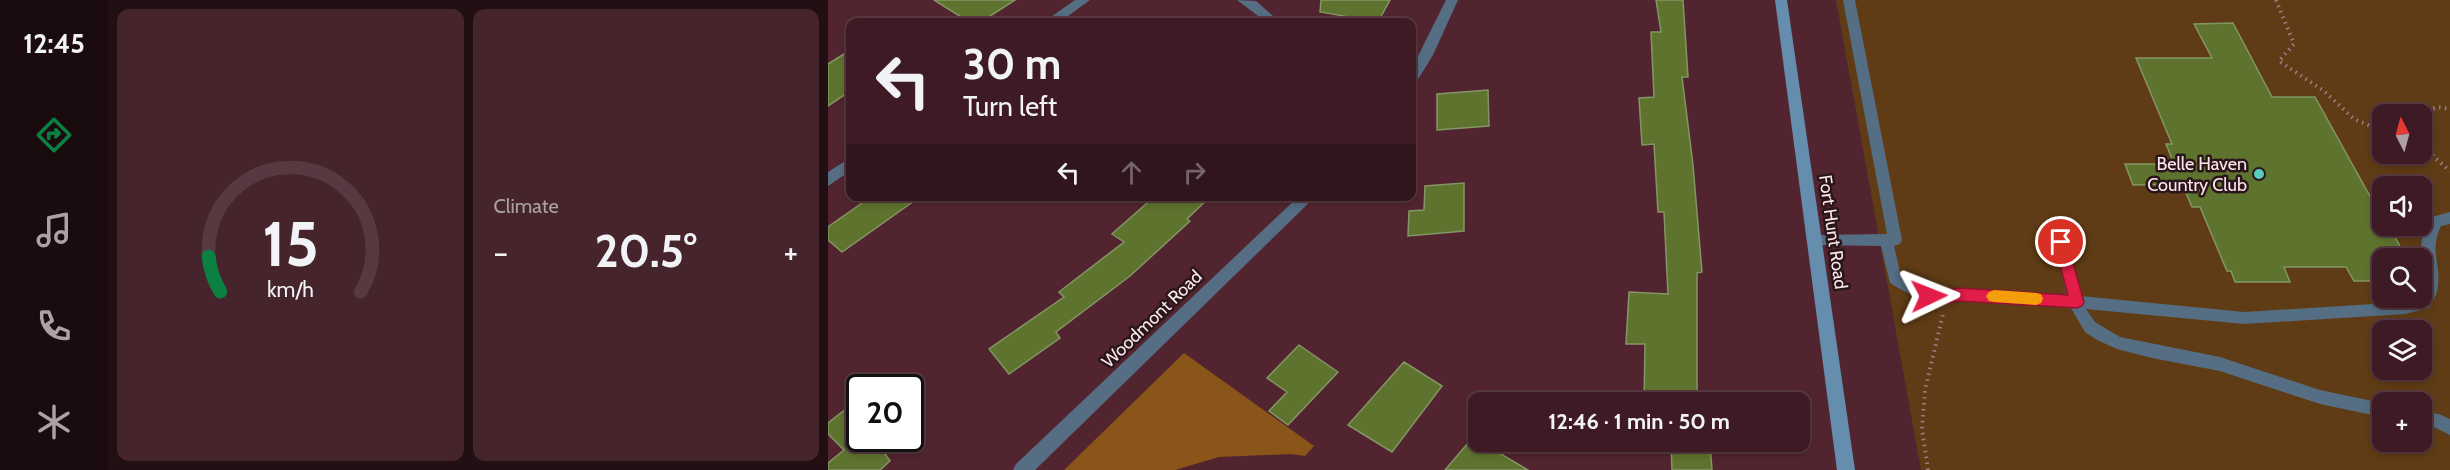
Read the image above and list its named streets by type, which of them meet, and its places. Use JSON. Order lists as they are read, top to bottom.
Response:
{
  "streets": {
    "main road": ["Fort Hunt Road"],
    "street": ["Woodmont Road"]
  },
  "places": ["Belle Haven Country Club"],
  "north": "top",
  "page": {
    "tabs": "12:45",
    "tile": "Climate",
    "turn": ["30 m", "Turn left"],
    "map_buttons": "+",
    "heat": ["−", "20.5°", "+"],
    "limit": "20",
    "trip": "12:46 · 1 min · 50 m",
    "gauge": ["15", "km/h"]
  }
}
